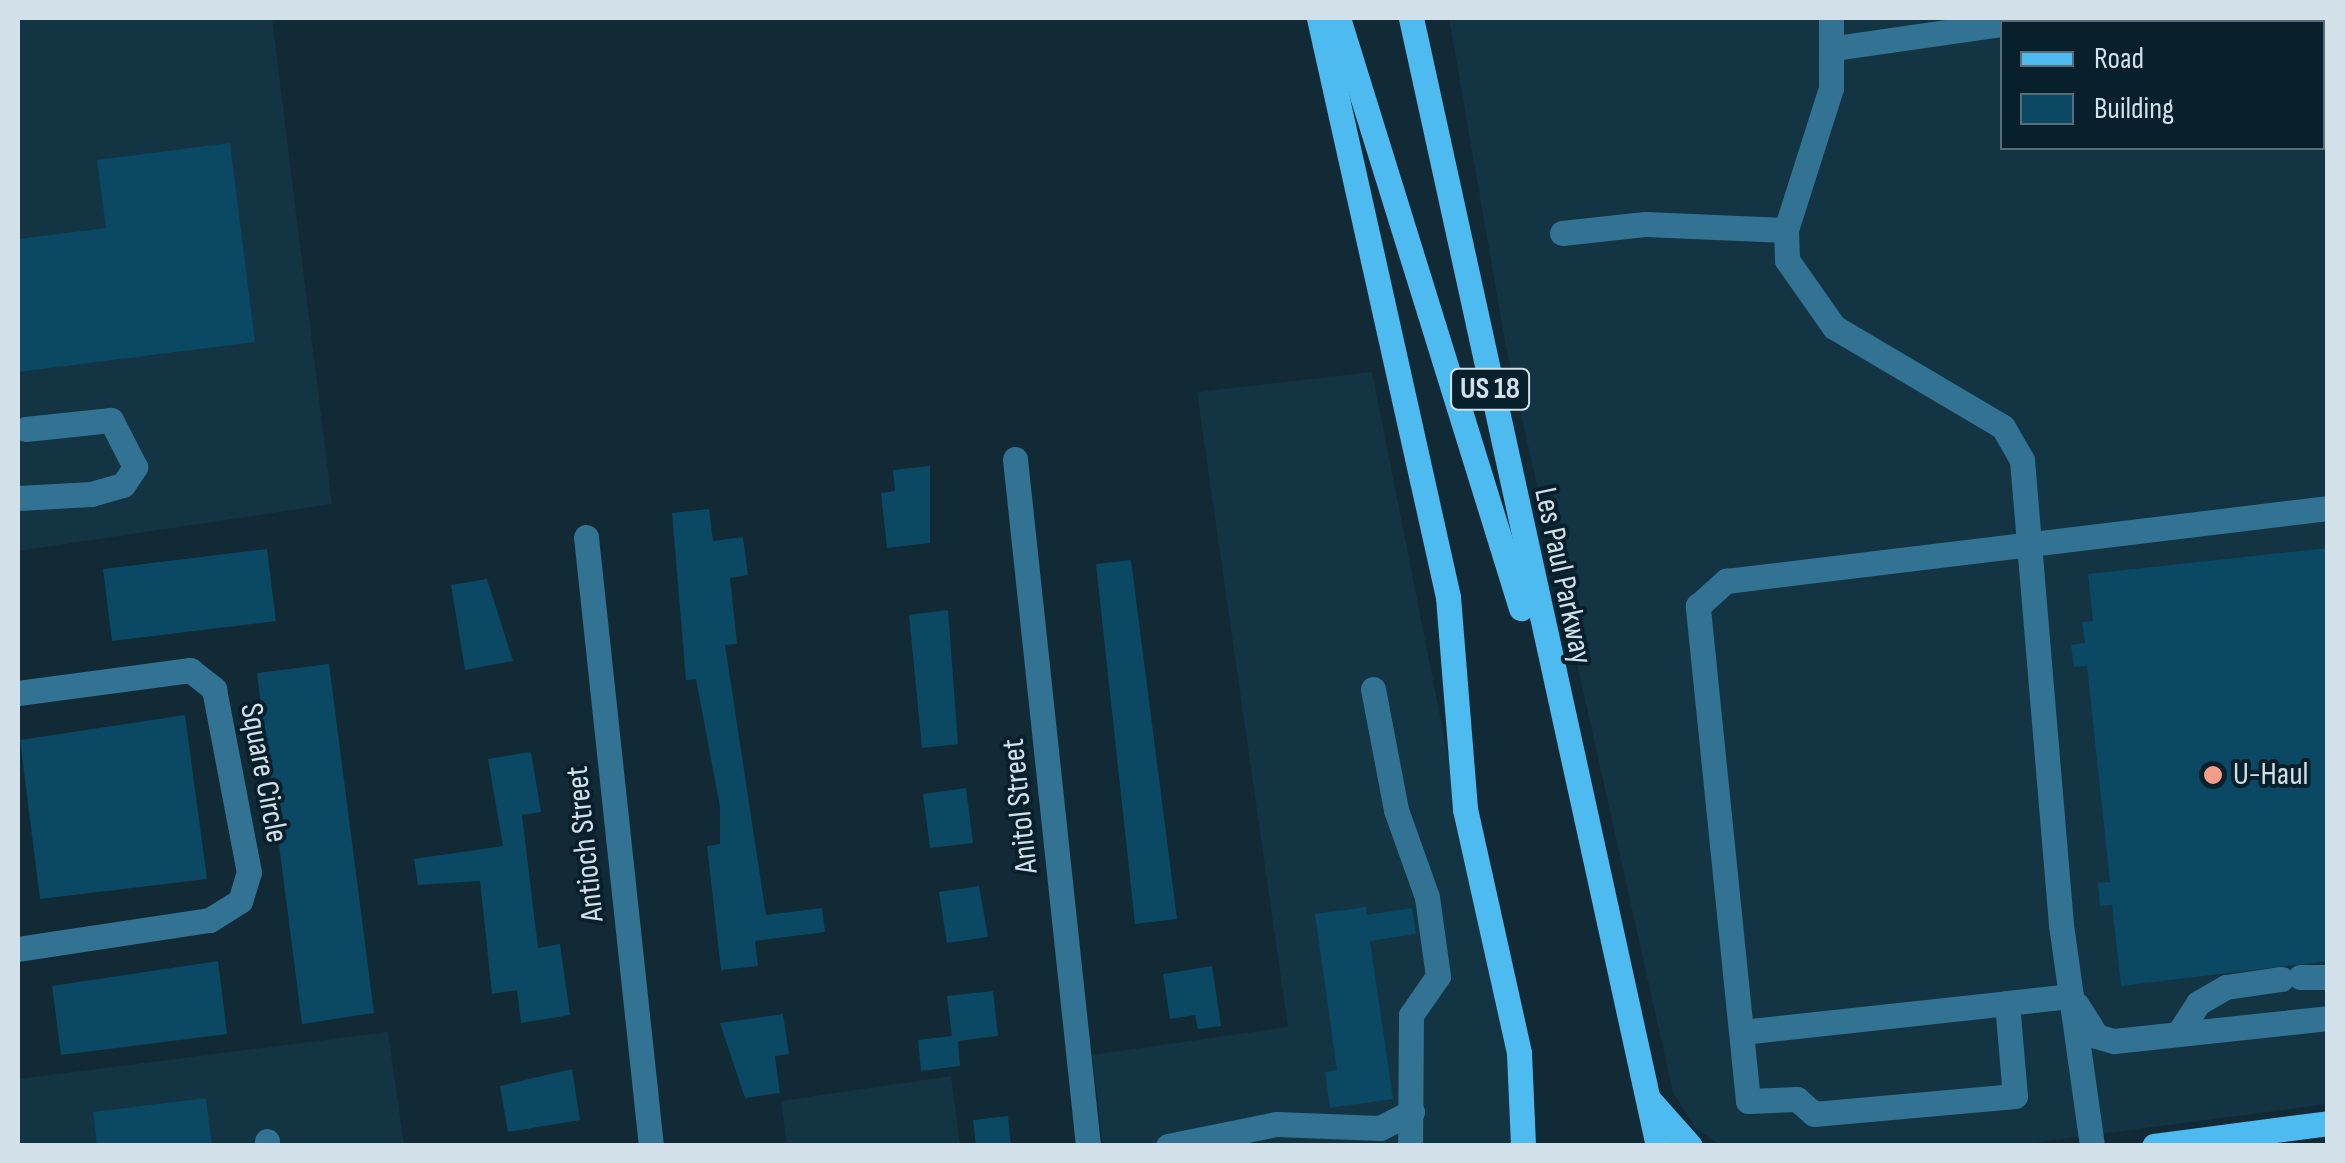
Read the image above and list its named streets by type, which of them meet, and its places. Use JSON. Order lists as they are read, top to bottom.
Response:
{
  "streets": {
    "main road": ["US 18", "Les Paul Parkway"],
    "street": ["Square Circle", "Anitol Street", "Antioch Street"]
  },
  "places": ["U-Haul"],
  "legend": ["Road", "Building"]
}
